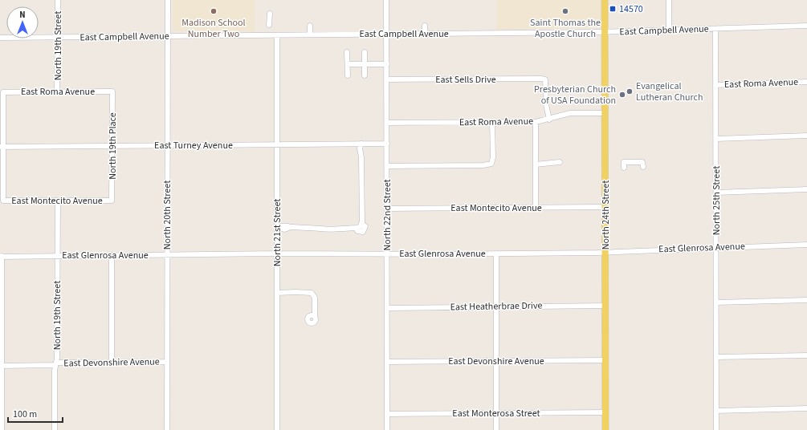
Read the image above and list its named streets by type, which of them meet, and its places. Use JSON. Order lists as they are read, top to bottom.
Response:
{
  "streets": {
    "main road": ["North 24th Street"],
    "street": [
      "East Campbell Avenue",
      "North 19th Street",
      "East Sells Drive",
      "East Roma Avenue",
      "East Turney Avenue",
      "North 19th Place",
      "East Montecito Avenue",
      "North 25th Street",
      "North 20th Street",
      "North 22nd Street",
      "North 21st Street",
      "East Glenrosa Avenue",
      "East Heatherbrae Drive",
      "East Devonshire Avenue",
      "East Monterosa Street"
    ]
  },
  "crossings": [
    ["East Campbell Avenue", "North 19th Street"],
    ["East Campbell Avenue", "North 25th Street"],
    ["East Campbell Avenue", "North 20th Street"],
    ["East Campbell Avenue", "North 22nd Street"],
    ["East Campbell Avenue", "North 24th Street"],
    ["East Campbell Avenue", "North 21st Street"],
    ["North 19th Street", "East Roma Avenue"],
    ["North 19th Street", "East Montecito Avenue"],
    ["North 19th Street", "East Glenrosa Avenue"],
    ["North 19th Street", "East Devonshire Avenue"],
    ["East Sells Drive", "East Roma Avenue"],
    ["East Sells Drive", "North 22nd Street"],
    ["East Roma Avenue", "East Turney Avenue"],
    ["East Roma Avenue", "North 19th Place"],
    ["East Roma Avenue", "East Montecito Avenue"],
    ["East Roma Avenue", "North 25th Street"],
    ["East Roma Avenue", "North 22nd Street"],
    ["East Roma Avenue", "North 24th Street"],
    ["East Turney Avenue", "North 19th Place"],
    ["East Turney Avenue", "East Montecito Avenue"],
    ["East Turney Avenue", "North 20th Street"],
    ["East Turney Avenue", "North 22nd Street"],
    ["East Turney Avenue", "North 21st Street"],
    ["North 19th Place", "East Montecito Avenue"],
    ["East Montecito Avenue", "North 22nd Street"],
    ["East Montecito Avenue", "North 24th Street"],
    ["North 25th Street", "East Glenrosa Avenue"],
    ["North 20th Street", "East Glenrosa Avenue"],
    ["North 20th Street", "East Devonshire Avenue"],
    ["North 22nd Street", "East Glenrosa Avenue"],
    ["North 22nd Street", "East Heatherbrae Drive"],
    ["North 22nd Street", "East Devonshire Avenue"],
    ["North 22nd Street", "East Monterosa Street"],
    ["North 24th Street", "East Glenrosa Avenue"],
    ["North 24th Street", "East Heatherbrae Drive"],
    ["North 24th Street", "East Devonshire Avenue"],
    ["North 24th Street", "East Monterosa Street"],
    ["North 21st Street", "East Glenrosa Avenue"]
  ],
  "places": {
    "transit": ["14570"],
    "other": [
      "Madison School Number Two",
      "Saint Thomas the Apostle Church",
      "Evangelical Lutheran Church",
      "Presbyterian Church of USA Foundation"
    ]
  },
  "scale_bar": "100 m",
  "north": "top"
}
